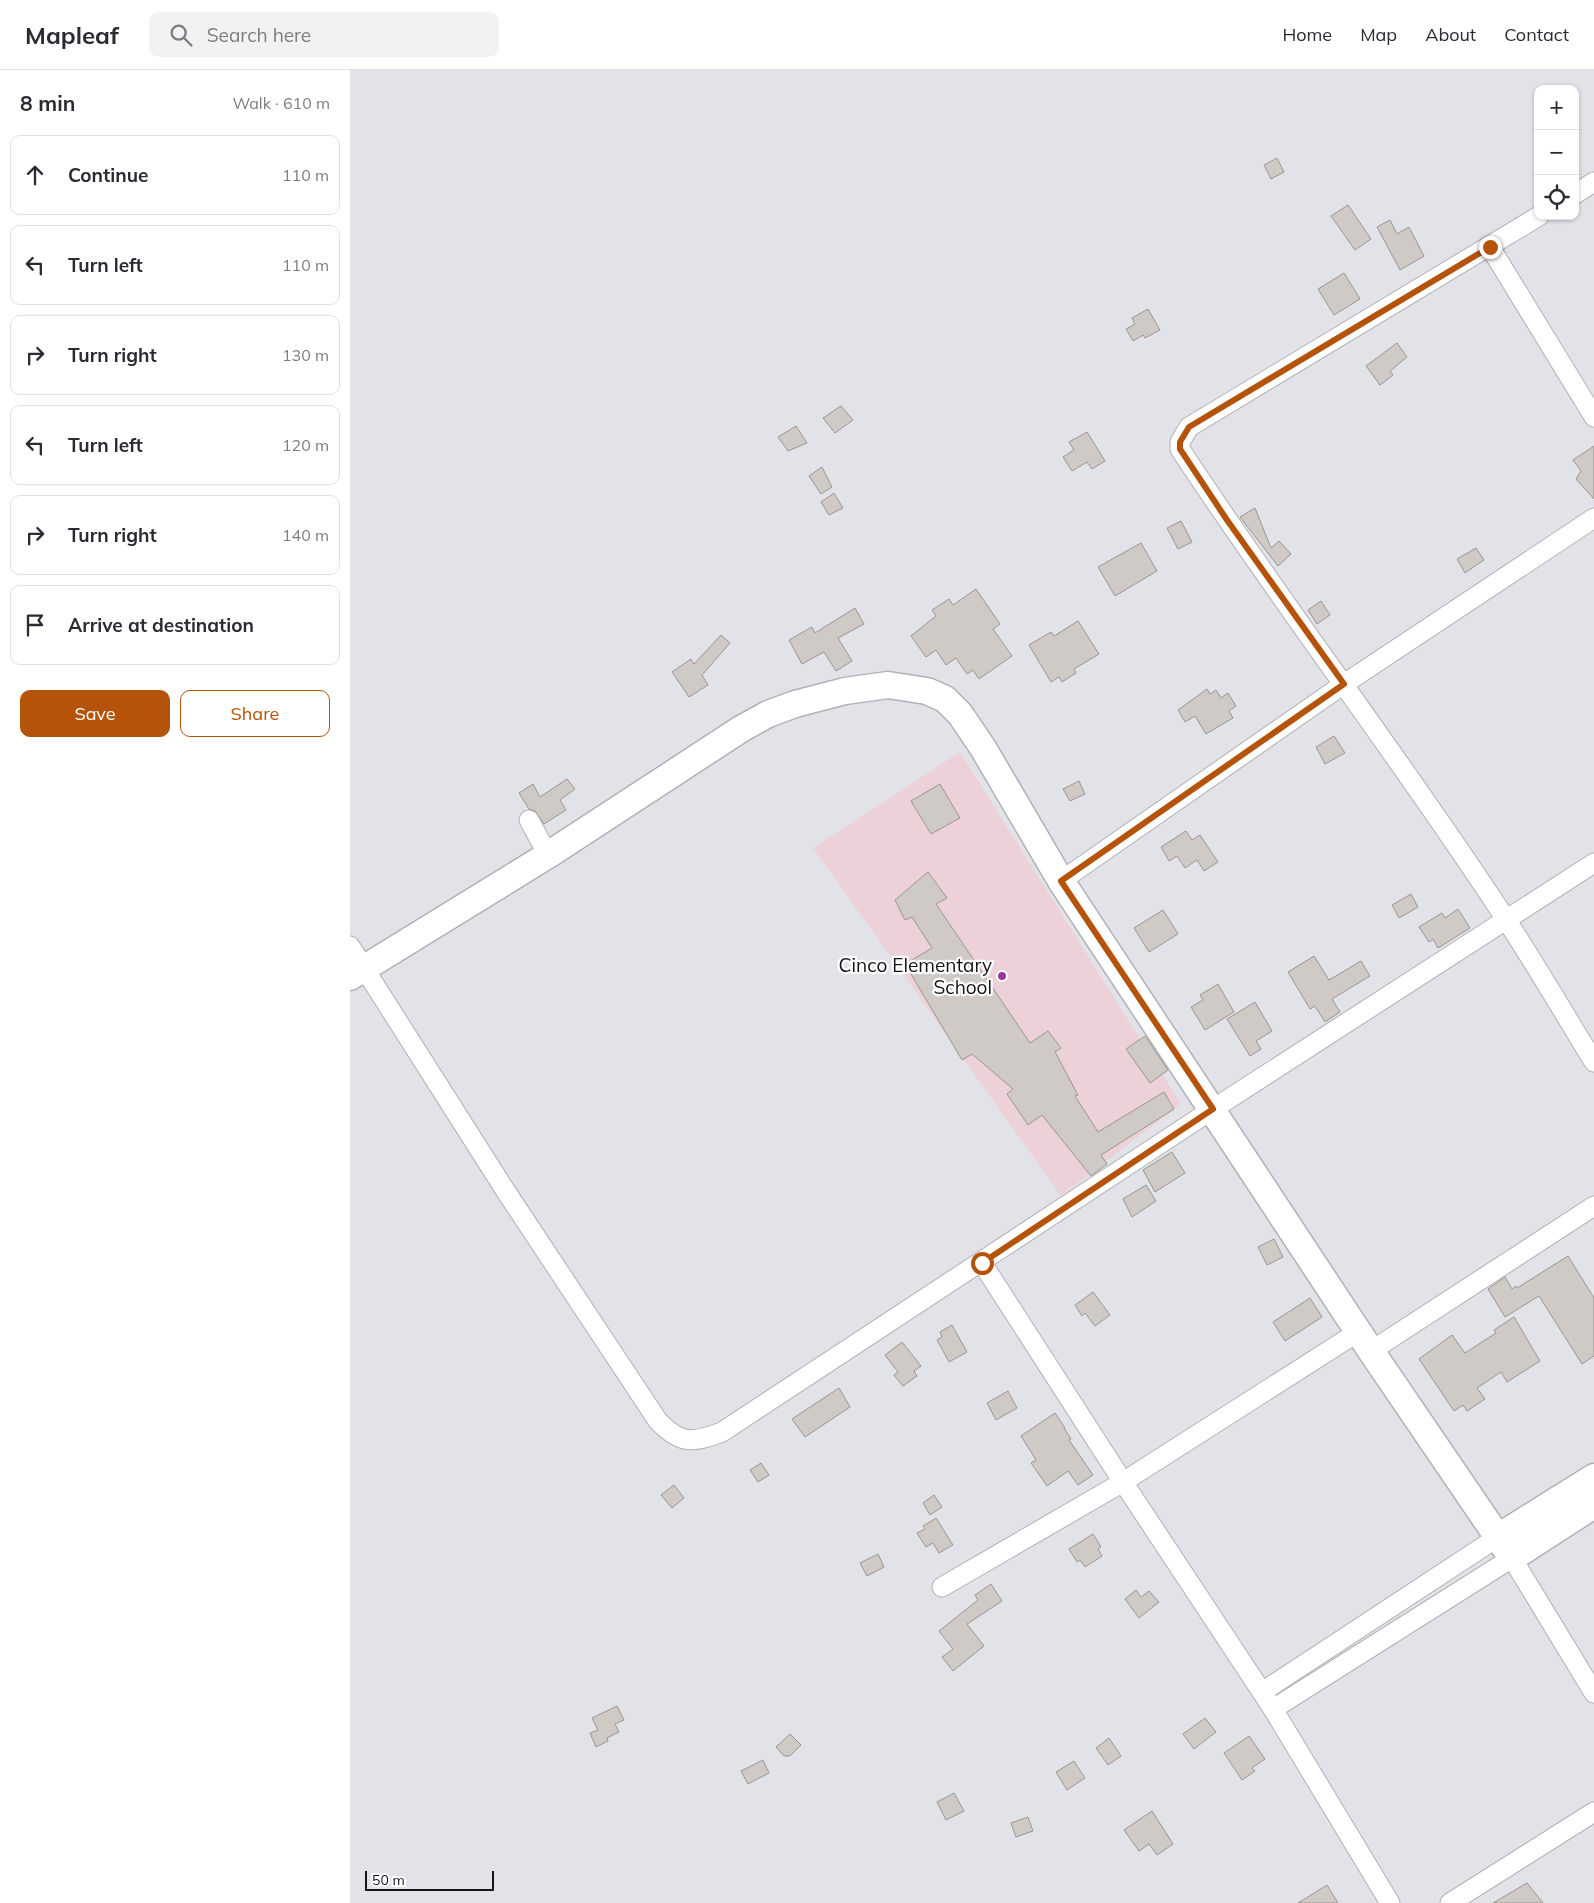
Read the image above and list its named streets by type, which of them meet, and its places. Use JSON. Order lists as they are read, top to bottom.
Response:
{
  "places": ["Cinco Elementary School"],
  "scale_bar": "50 m",
  "page": {
    "header": "Mapleaf",
    "search": "Search here",
    "nav": [
      "Home",
      "Map",
      "About",
      "Contact"
    ],
    "heading": ["8 min", "Walk · 610 m"],
    "map_buttons": ["+", "−"],
    "list": [
      ["Continue", "110 m"],
      ["Turn left", "110 m"],
      ["Turn right", "130 m"],
      ["Turn left", "120 m"],
      ["Turn right", "140 m"],
      "Arrive at destination"
    ],
    "buttons": ["Save", "Share"],
    "scale": "50 m"
  }
}
